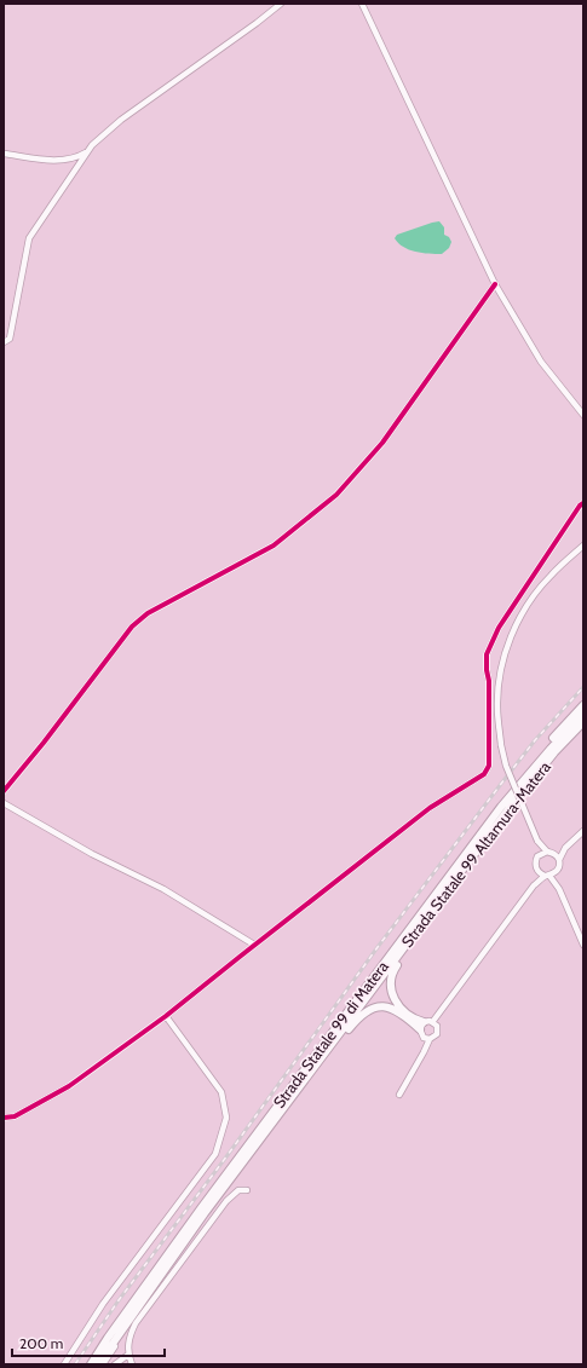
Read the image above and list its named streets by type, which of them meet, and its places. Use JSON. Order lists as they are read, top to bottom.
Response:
{
  "streets": {
    "highway": ["Strada Statale 99 Altamura-Matera", "Strada Statale 99 di Matera"]
  },
  "scale_bar": "200 m"
}
